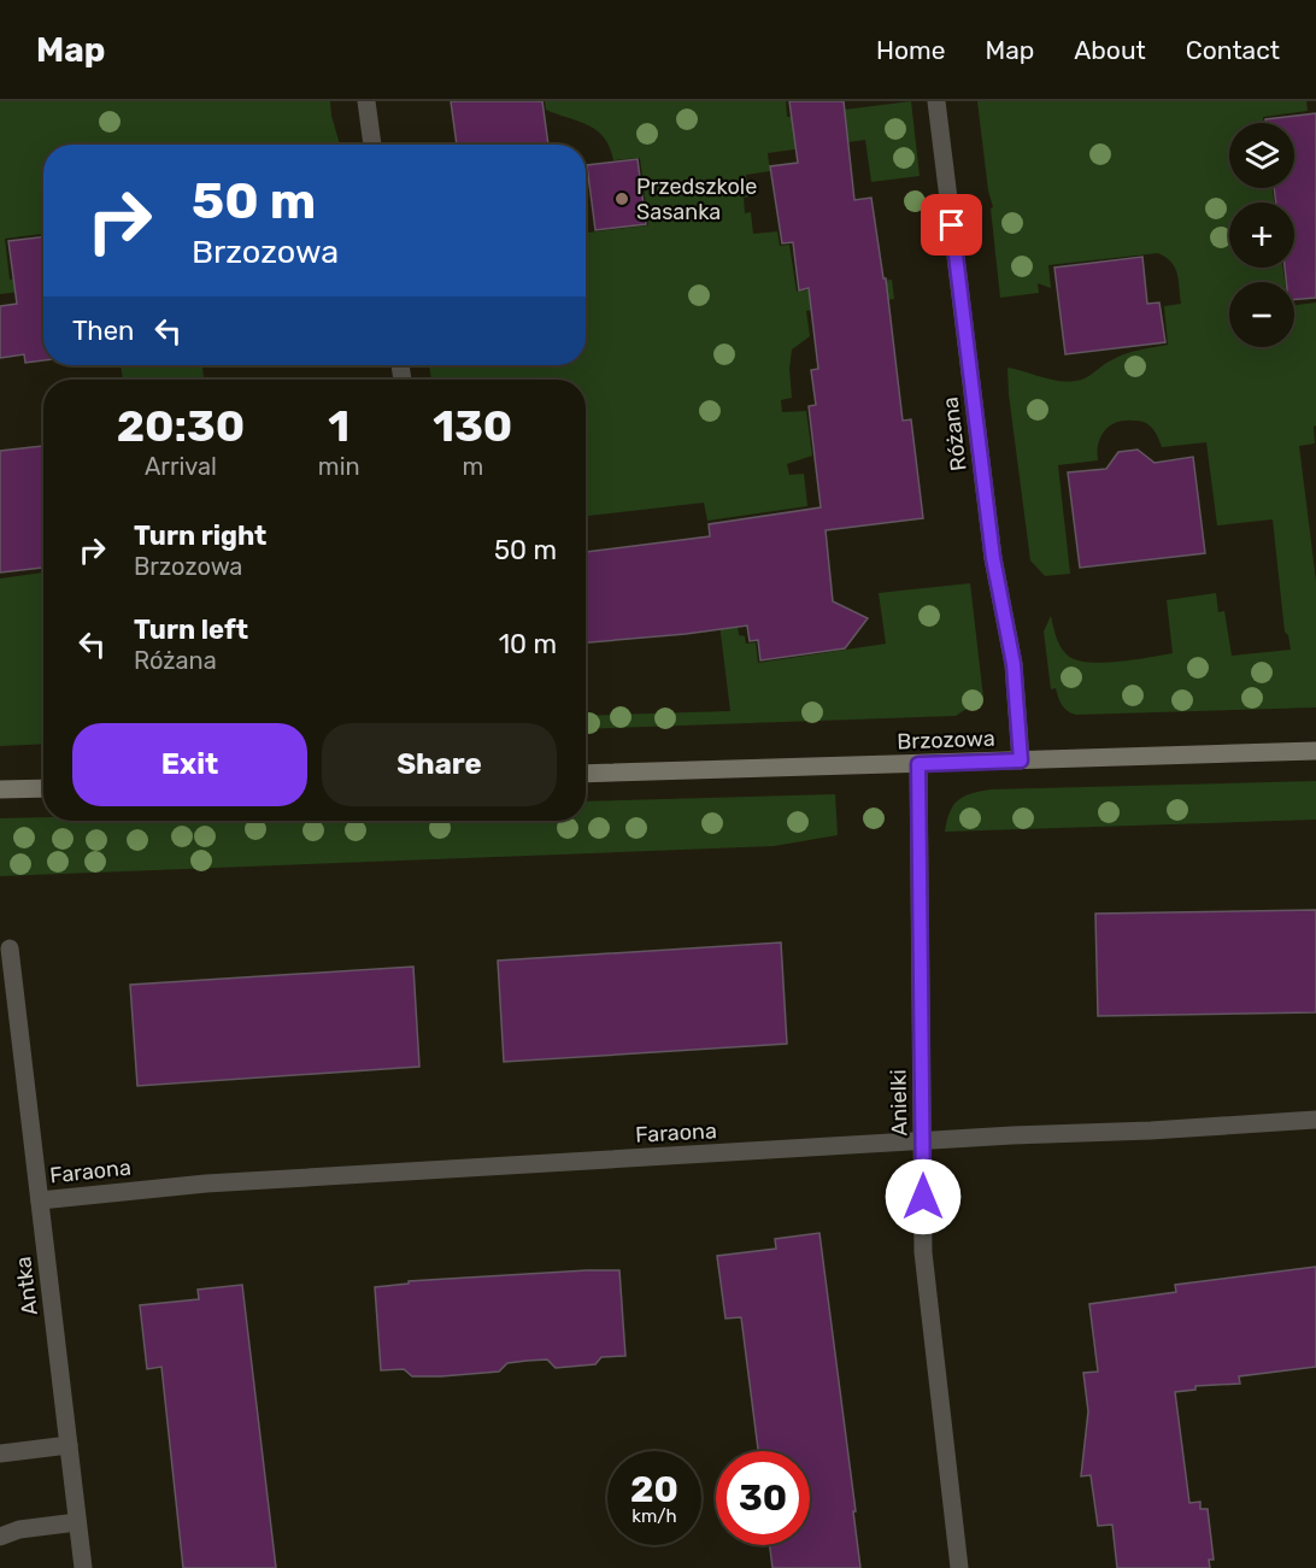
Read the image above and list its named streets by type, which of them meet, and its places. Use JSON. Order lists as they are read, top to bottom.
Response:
{
  "streets": {
    "street": [
      "Różana",
      "Brzozowa",
      "Anielki",
      "Faraona",
      "Antka"
    ]
  },
  "crossings": [
    ["Różana", "Brzozowa"],
    ["Brzozowa", "Anielki"],
    ["Anielki", "Faraona"],
    ["Faraona", "Antka"]
  ],
  "places": ["Przedszkole Sasanka"],
  "page": {
    "header": "Map",
    "nav": [
      "Home",
      "Map",
      "About",
      "Contact"
    ],
    "map_buttons": ["+", "−"],
    "turn": ["50 m", "Brzozowa"],
    "then": "Then",
    "eta": [
      "20:30",
      "Arrival",
      "1",
      "min",
      "130",
      "m"
    ],
    "list": [
      {
        "name": "Turn right",
        "note": "Brzozowa",
        "value": "50 m"
      },
      {
        "name": "Turn left",
        "note": "Różana",
        "value": "10 m"
      }
    ],
    "buttons": ["Exit", "Share"],
    "speed": "20 km/h",
    "limit": "30"
  }
}
